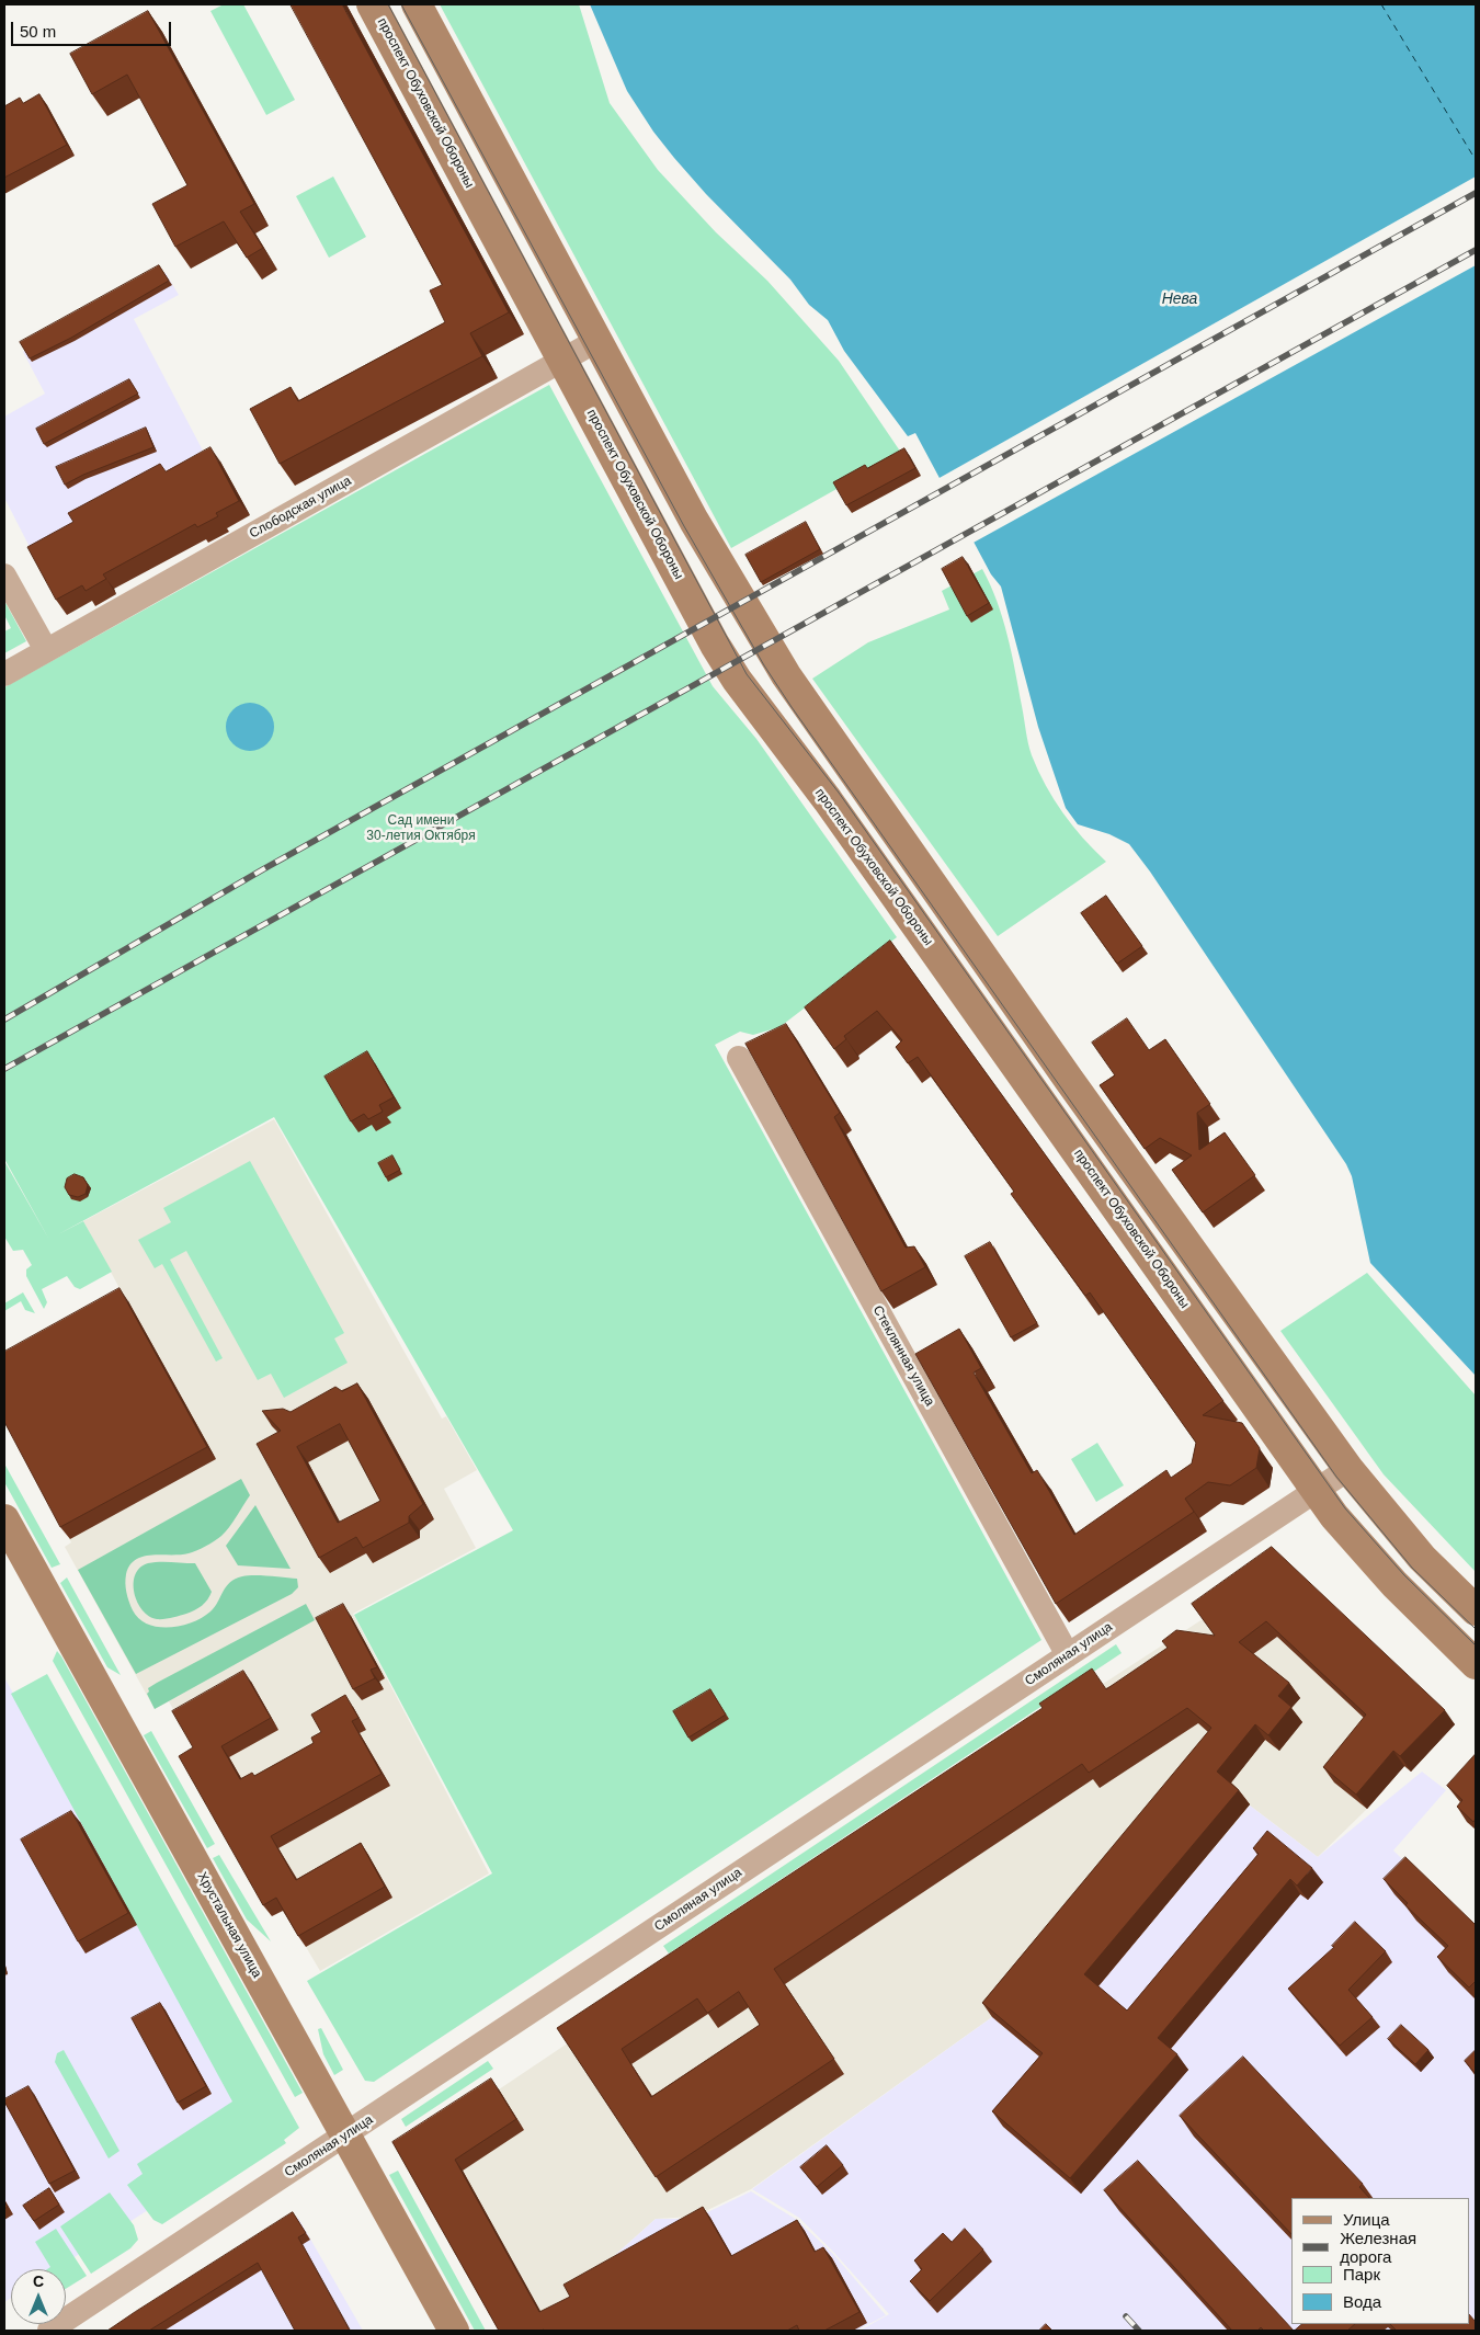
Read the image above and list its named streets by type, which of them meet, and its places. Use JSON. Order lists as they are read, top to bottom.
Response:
{
  "streets": {
    "main road": ["проспект Обуховской Обороны", "Хрустальная улица"],
    "street": ["Слободская улица", "Стеклянная улица", "Смоляная улица"]
  },
  "crossings": [
    ["проспект Обуховской Обороны", "Слободская улица"],
    ["проспект Обуховской Обороны", "Смоляная улица"],
    ["Стеклянная улица", "Смоляная улица"],
    ["Смоляная улица", "Хрустальная улица"]
  ],
  "water": ["Нева"],
  "parks": ["Сад имени 30-летия Октября"],
  "legend": [
    "Улица",
    "Железная дорога",
    "Парк",
    "Вода"
  ],
  "scale_bar": "50 m",
  "north": "top"
}
